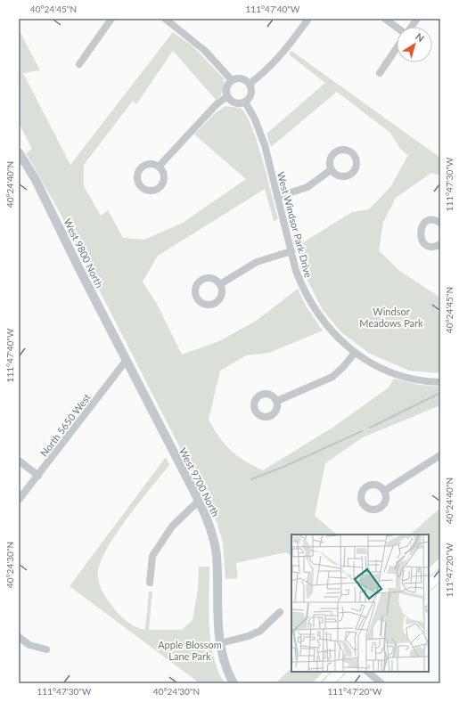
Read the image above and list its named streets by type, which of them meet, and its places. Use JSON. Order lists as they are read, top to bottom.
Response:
{
  "streets": {
    "street": [
      "West Windsor Park Drive",
      "West 9800 North",
      "North 5650 West",
      "West 9700 North"
    ]
  },
  "crossings": [
    ["West 9800 North", "North 5650 West"],
    ["West 9800 North", "West 9700 North"],
    ["North 5650 West", "West 9700 North"]
  ],
  "parks": ["Windsor Meadows Park", "Apple Blossom Lane Park"],
  "north": "top right",
  "coordinates": [
    "40°24'45\"N",
    "111°47'40\"W",
    "40°24'40\"N",
    "111°47'30\"W",
    "40°24'30\"N",
    "111°47'20\"W"
  ]
}
